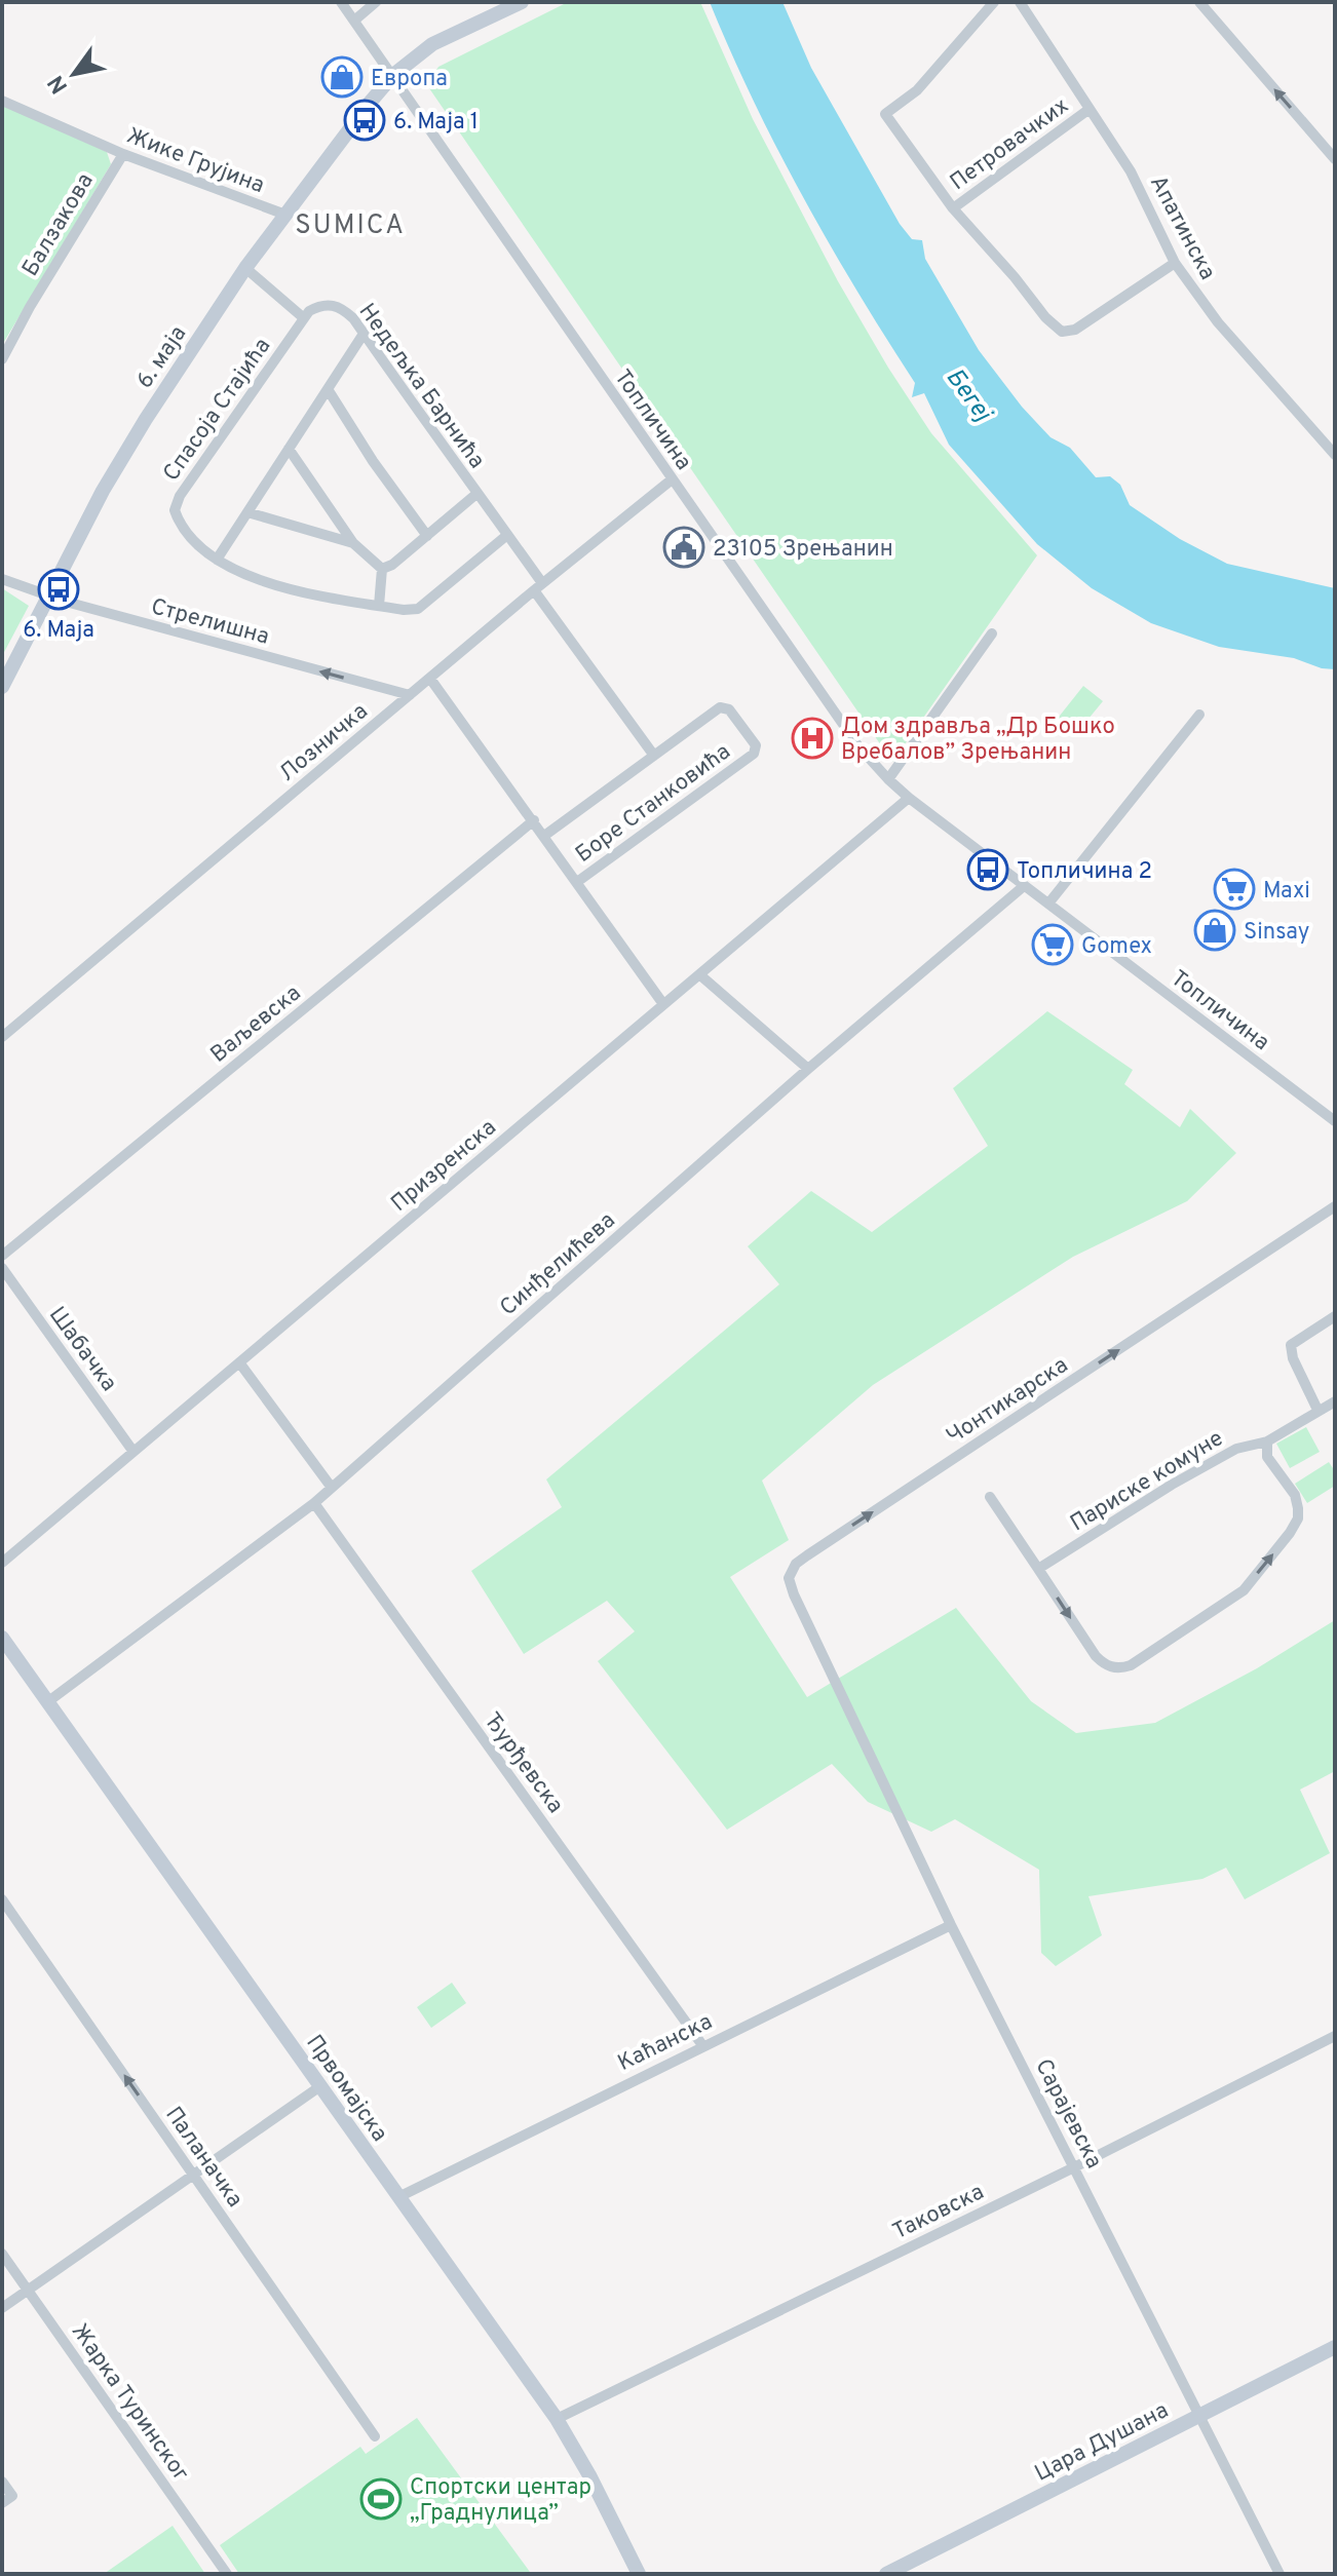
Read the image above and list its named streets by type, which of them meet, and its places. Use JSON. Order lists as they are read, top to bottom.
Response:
{
  "streets": {
    "street": [
      "Петровачких",
      "Жике Грујина",
      "Балзакова",
      "Апатинска",
      "6. маја",
      "Недељка Барнића",
      "Спасоја Стајића",
      "Топличина",
      "Стрелишна",
      "Лозничка",
      "Боре Станковића",
      "Ваљевска",
      "Призренска",
      "Синђелићева",
      "Шабачка",
      "Чонтикарска",
      "Париске комуне",
      "Ђурђевска",
      "Каћанска",
      "Првомајска",
      "Сарајевска",
      "Паланачка",
      "Таковска",
      "Жарка Туринског",
      "Цара Душана"
    ]
  },
  "crossings": [
    ["Петровачких", "Апатинска"],
    ["Жике Грујина", "Балзакова"],
    ["Жике Грујина", "6. маја"],
    ["6. маја", "Топличина"],
    ["6. маја", "Стрелишна"],
    ["Недељка Барнића", "Спасоја Стајића"],
    ["Недељка Барнића", "Лозничка"],
    ["Недељка Барнића", "Боре Станковића"],
    ["Топличина", "Лозничка"],
    ["Топличина", "Призренска"],
    ["Топличина", "Синђелићева"],
    ["Стрелишна", "Лозничка"],
    ["Лозничка", "Боре Станковића"],
    ["Призренска", "Шабачка"],
    ["Синђелићева", "Ђурђевска"],
    ["Синђелићева", "Првомајска"],
    ["Чонтикарска", "Сарајевска"],
    ["Ђурђевска", "Каћанска"],
    ["Каћанска", "Првомајска"],
    ["Каћанска", "Сарајевска"],
    ["Првомајска", "Таковска"],
    ["Сарајевска", "Таковска"],
    ["Сарајевска", "Цара Душана"]
  ],
  "one_way": ["Стрелишна", "Чонтикарска", "Паланачка"],
  "districts": ["SUMICA"],
  "water": ["Бегеј"],
  "places": {
    "shop": ["Европа", "Sinsay"],
    "bus stop": ["6. Маја 1", "6. Маја", "Топличина 2"],
    "public building": ["23105 Зрењанин"],
    "hospital": ["Дом здравља „Др Бошко Вребалов” Зрењанин"],
    "supermarket": ["Maxi", "Gomex"],
    "sports": ["Спортски центар „Граднулица”"]
  },
  "north": "bottom left"
}
